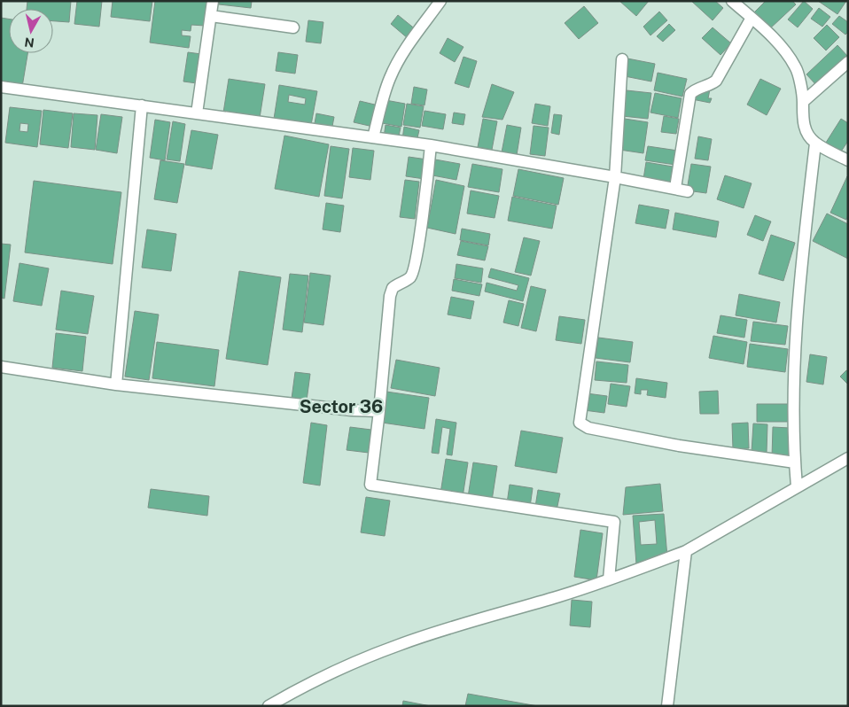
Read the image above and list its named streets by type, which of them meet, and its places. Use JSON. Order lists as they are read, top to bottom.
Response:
{
  "districts": ["Sector 36"],
  "north": "bottom"
}
